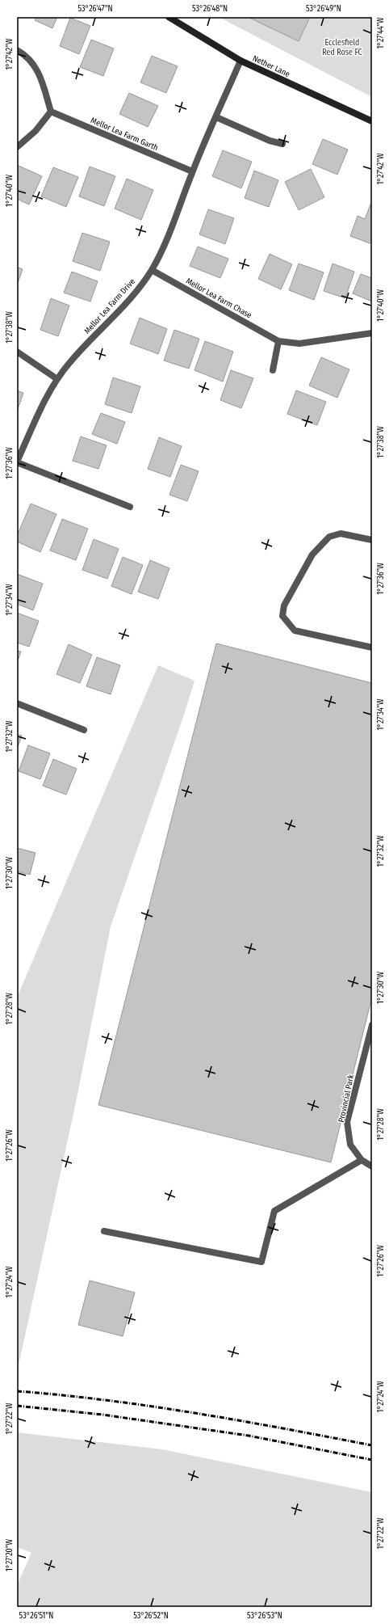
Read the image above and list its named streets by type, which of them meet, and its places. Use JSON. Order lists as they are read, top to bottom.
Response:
{
  "streets": {
    "main road": ["Nether Lane"],
    "street": [
      "Mellor Lea Farm Garth",
      "Mellor Lea Farm Chase",
      "Mellor Lea Farm Drive",
      "Provincial Park"
    ]
  },
  "crossings": [
    ["Nether Lane", "Mellor Lea Farm Drive"],
    ["Mellor Lea Farm Garth", "Mellor Lea Farm Drive"],
    ["Mellor Lea Farm Chase", "Mellor Lea Farm Drive"]
  ],
  "parks": ["Ecclesfield Red Rose FC"],
  "coordinates": [
    "53°26'47\"N",
    "53°26'48\"N",
    "53°26'49\"N",
    "1°27'44\"W",
    "1°27'42\"W",
    "1°27'40\"W",
    "1°27'38\"W",
    "1°27'36\"W",
    "1°27'34\"W",
    "1°27'32\"W",
    "1°27'30\"W",
    "1°27'28\"W",
    "1°27'26\"W",
    "1°27'24\"W",
    "1°27'22\"W",
    "1°27'20\"W",
    "53°26'51\"N",
    "53°26'52\"N",
    "53°26'53\"N"
  ]
}
